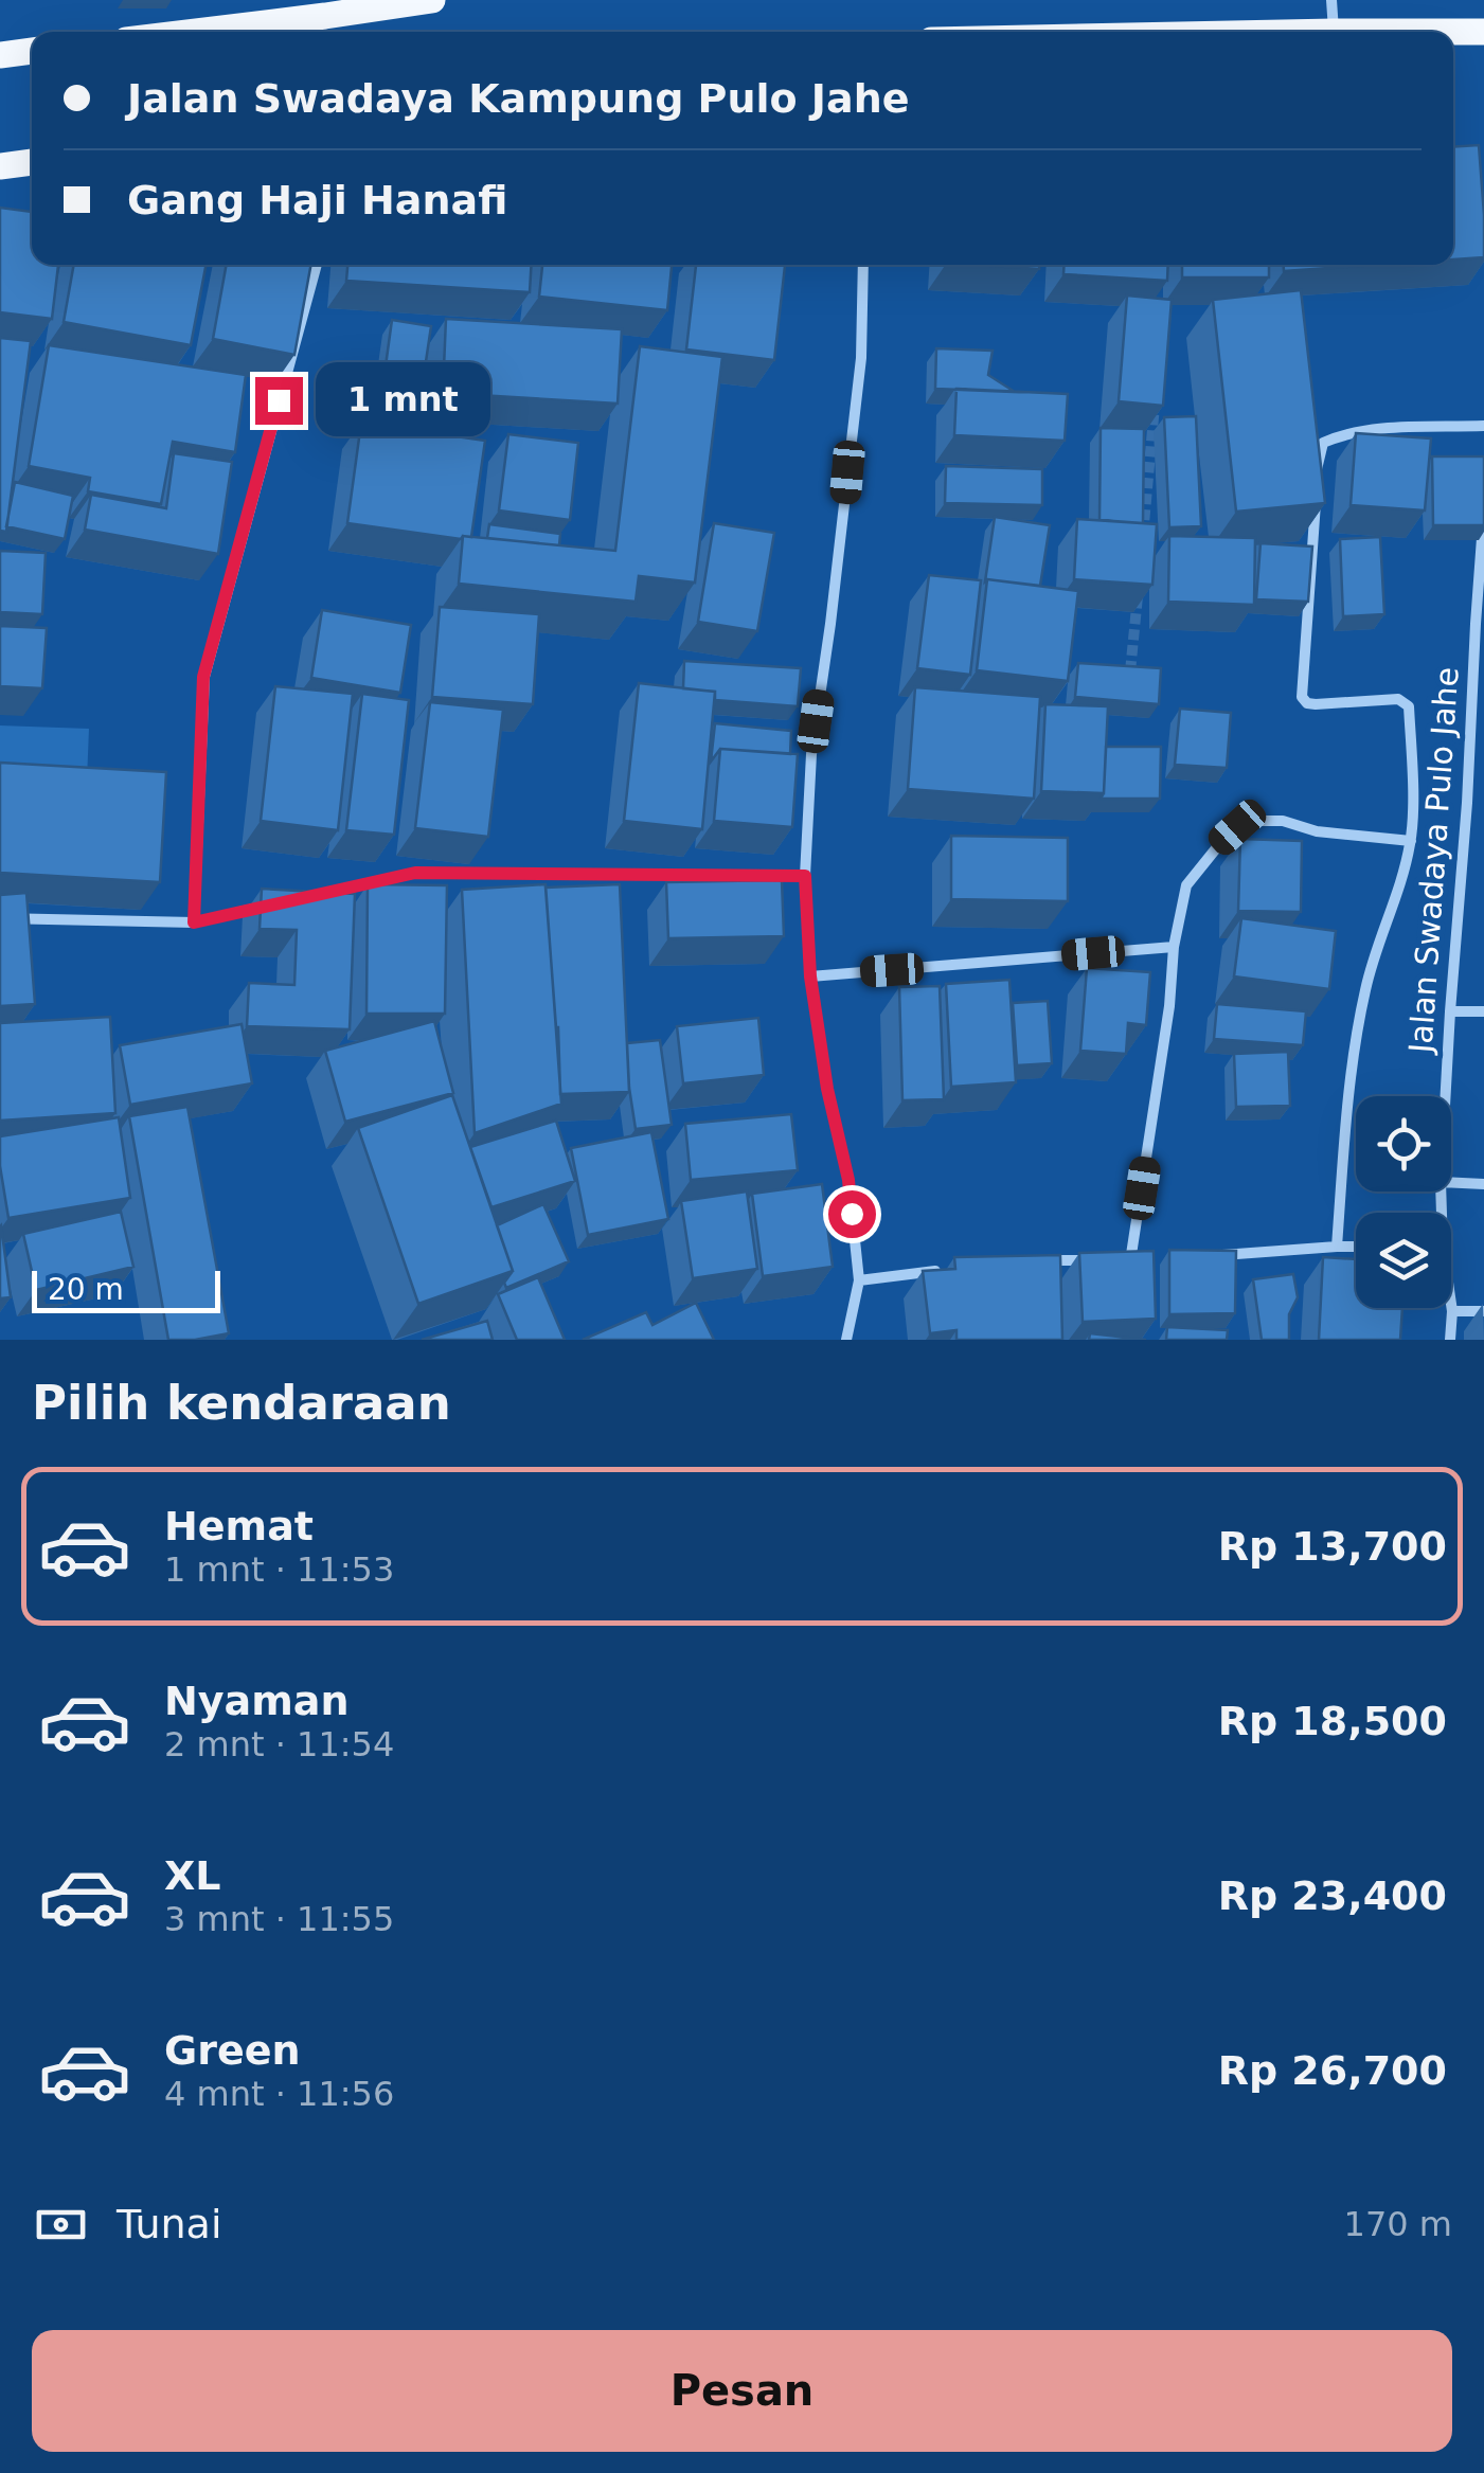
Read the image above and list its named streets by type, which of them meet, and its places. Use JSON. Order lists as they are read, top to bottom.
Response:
{
  "streets": {
    "street": ["Jalan Swadaya Pulo Jahe"]
  },
  "scale_bar": "20 m",
  "page": {
    "banner": ["Jalan Swadaya Kampung Pulo Jahe", "Gang Haji Hanafi"],
    "bubble": "1 mnt",
    "scale": "20 m",
    "heading": "Pilih kendaraan",
    "list": [
      {
        "name": "Hemat",
        "note": "1 mnt · 11:53",
        "value": "Rp 13,700"
      },
      {
        "name": "Nyaman",
        "note": "2 mnt · 11:54",
        "value": "Rp 18,500"
      },
      {
        "name": "XL",
        "note": "3 mnt · 11:55",
        "value": "Rp 23,400"
      },
      {
        "name": "Green",
        "note": "4 mnt · 11:56",
        "value": "Rp 26,700"
      }
    ],
    "pay": ["Tunai", "170 m"],
    "buttons": "Pesan"
  }
}
